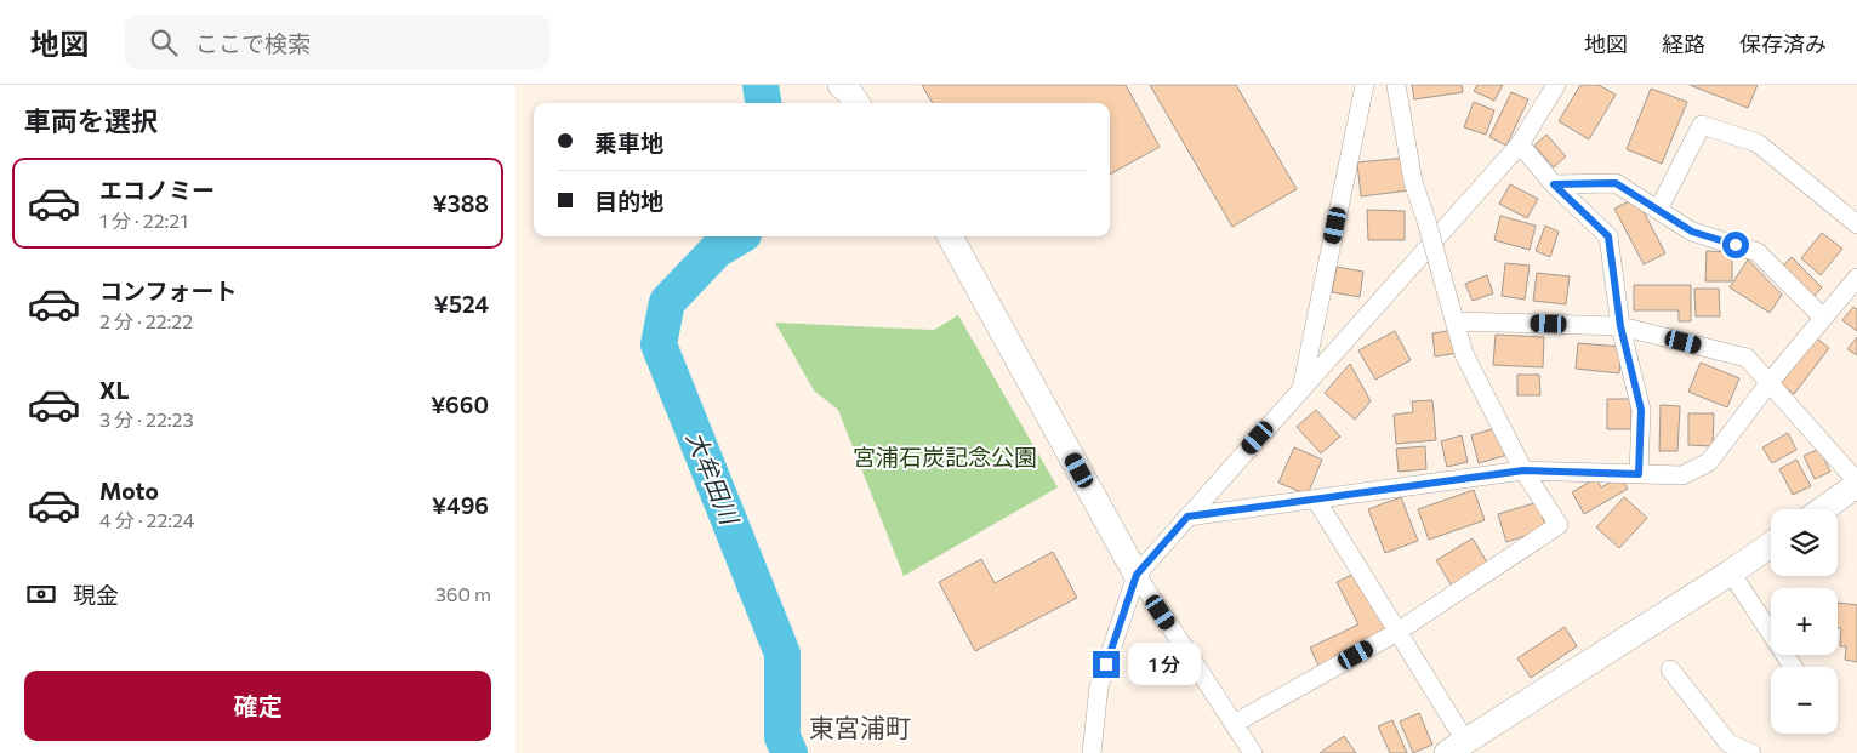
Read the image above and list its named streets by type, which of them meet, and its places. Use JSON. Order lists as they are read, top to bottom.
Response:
{
  "districts": ["東宮浦町"],
  "water": ["大牟田川"],
  "parks": ["宮浦石炭記念公園"],
  "page": {
    "header": "地図",
    "search": "ここで検索",
    "nav": ["地図", "経路", "保存済み"],
    "heading": "車両を選択",
    "banner": ["乗車地", "目的地"],
    "list": [
      {
        "name": "エコノミー",
        "note": "1 分 · 22:21",
        "value": "¥388"
      },
      {
        "name": "コンフォート",
        "note": "2 分 · 22:22",
        "value": "¥524"
      },
      {
        "name": "XL",
        "note": "3 分 · 22:23",
        "value": "¥660"
      },
      {
        "name": "Moto",
        "note": "4 分 · 22:24",
        "value": "¥496"
      }
    ],
    "map_buttons": ["+", "−"],
    "pay": ["現金", "360 m"],
    "bubble": "1 分",
    "buttons": "確定"
  }
}
